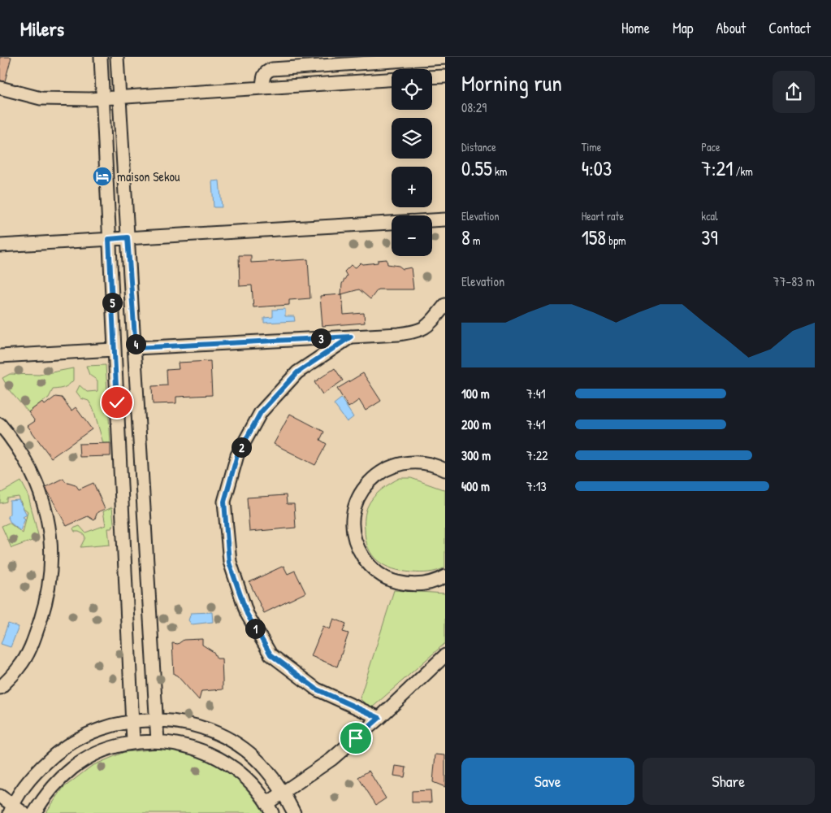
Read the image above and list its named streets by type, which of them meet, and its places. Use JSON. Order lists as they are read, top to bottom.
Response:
{
  "places": {
    "hotel": ["maison Sekou"]
  },
  "page": {
    "header": "Milers",
    "nav": [
      "Home",
      "Map",
      "About",
      "Contact"
    ],
    "heading": ["Morning run", "08:29"],
    "map_buttons": ["+", "−"],
    "stats": [
      ["Distance", "0.55 km"],
      ["Time", "4:03"],
      ["Pace", "7:21 /km"],
      ["Elevation", "8 m"],
      ["Heart rate", "158 bpm"],
      ["kcal", "39"]
    ],
    "chart": ["Elevation", "77–83 m"],
    "pins": [
      "5",
      "3",
      "4",
      "2",
      "1"
    ],
    "list": [
      {
        "name": "100 m",
        "note": "7:41"
      },
      {
        "name": "200 m",
        "note": "7:41"
      },
      {
        "name": "300 m",
        "note": "7:22"
      },
      {
        "name": "400 m",
        "note": "7:13"
      }
    ],
    "buttons": ["Save", "Share"]
  }
}
